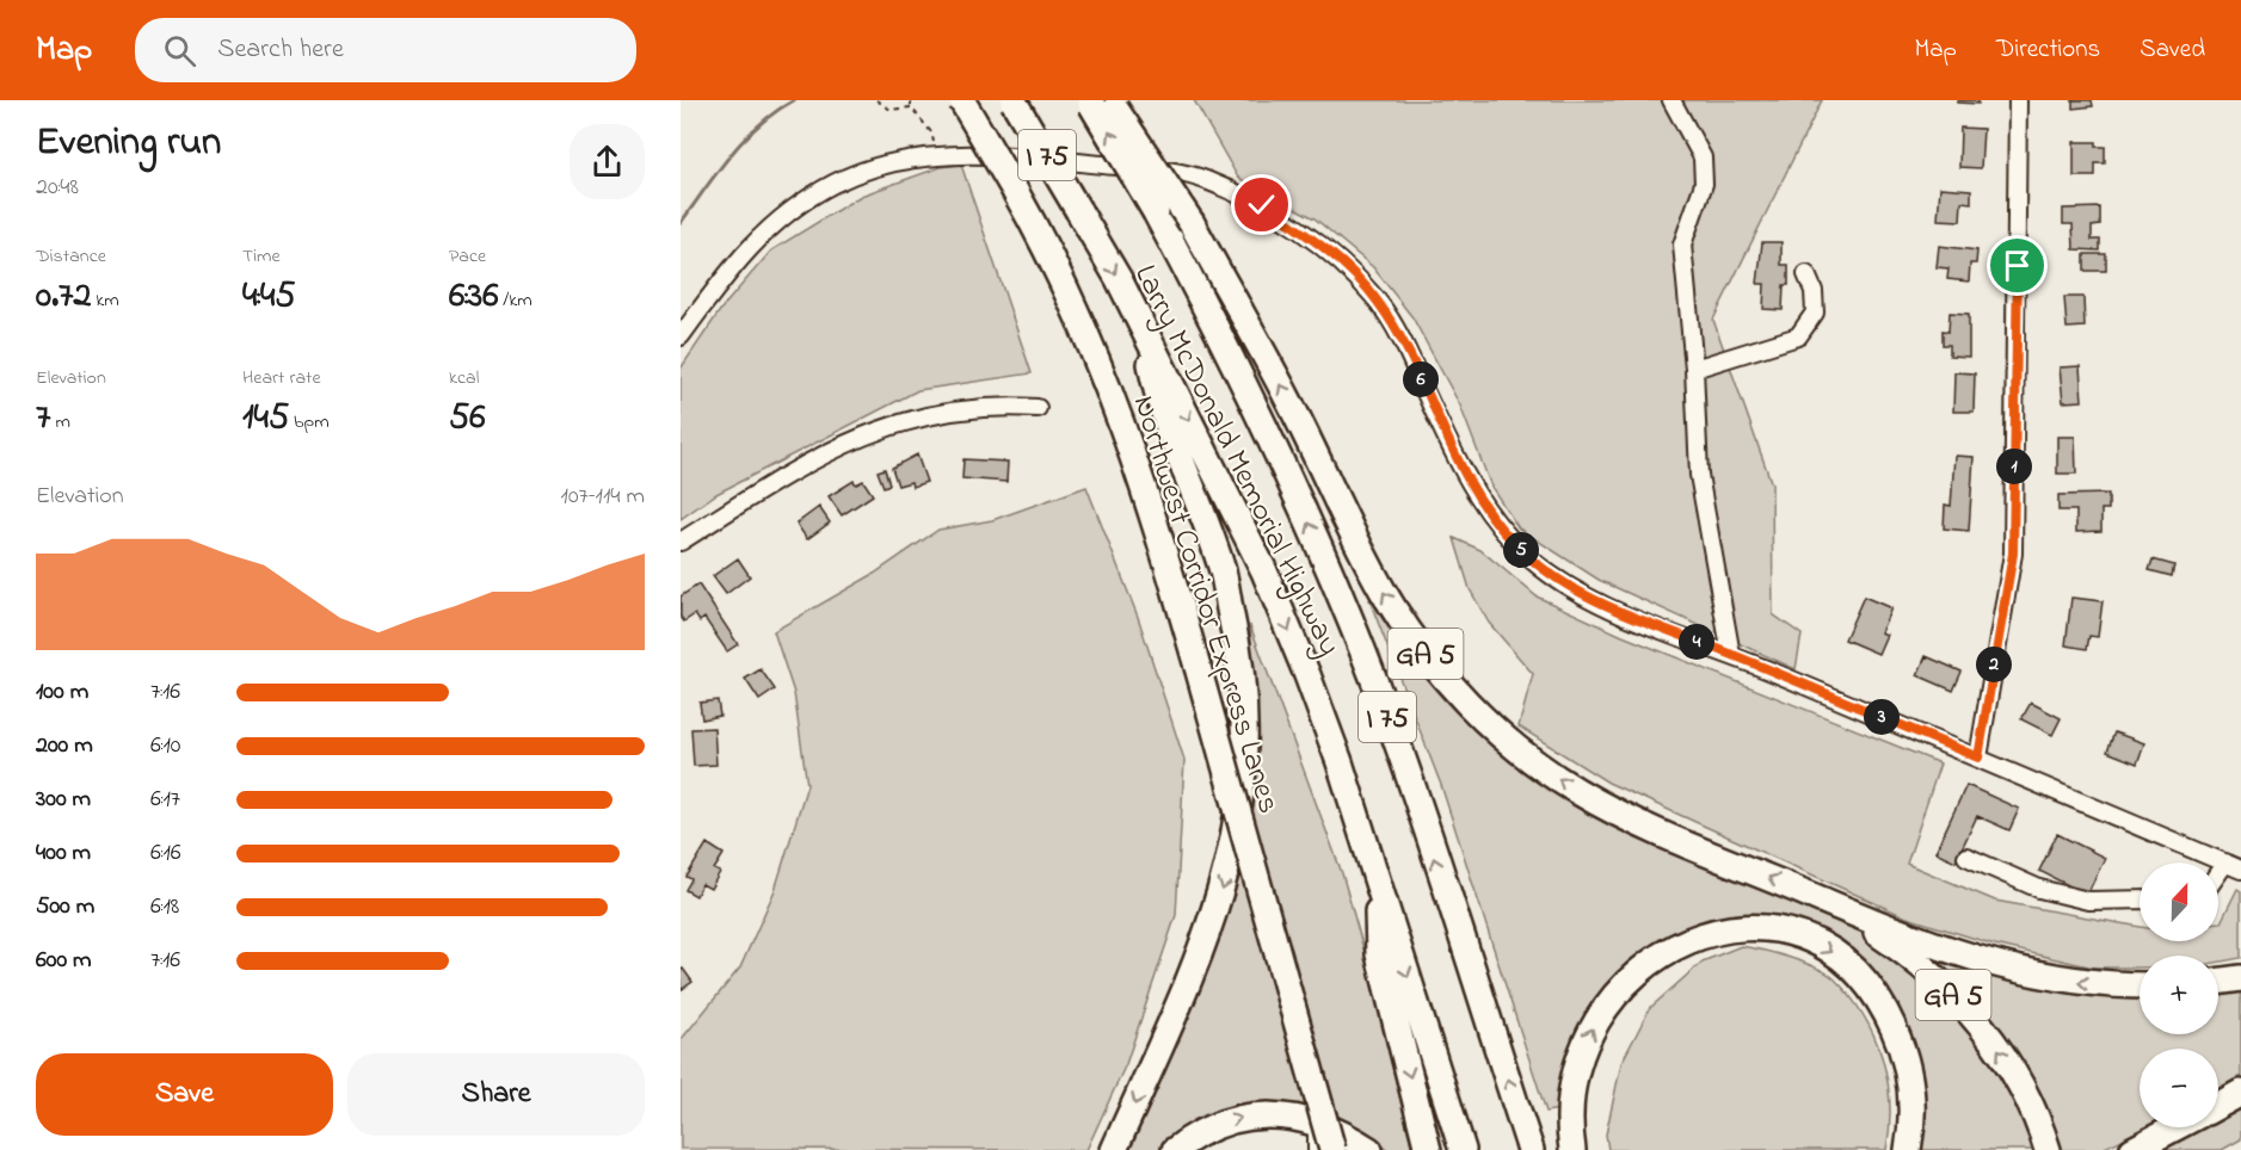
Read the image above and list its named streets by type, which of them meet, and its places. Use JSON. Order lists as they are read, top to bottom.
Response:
{
  "streets": {
    "highway": [
      "I 75",
      "Larry McDonald Memorial Highway",
      "Northwest Corridor Express Lanes",
      "GA 5"
    ]
  },
  "crossings": [
    ["Larry McDonald Memorial Highway", "GA 5"]
  ],
  "north": "top",
  "page": {
    "header": "Map",
    "search": "Search here",
    "nav": ["Map", "Directions", "Saved"],
    "heading": ["Evening run", "20:48"],
    "stats": [
      ["Distance", "0.72 km"],
      ["Time", "4:45"],
      ["Pace", "6:36 /km"],
      ["Elevation", "7 m"],
      ["Heart rate", "145 bpm"],
      ["kcal", "56"]
    ],
    "pins": [
      "6",
      "1",
      "5",
      "4",
      "2",
      "3"
    ],
    "chart": ["Elevation", "107–114 m"],
    "list": [
      {
        "name": "100 m",
        "note": "7:16"
      },
      {
        "name": "200 m",
        "note": "6:10"
      },
      {
        "name": "300 m",
        "note": "6:17"
      },
      {
        "name": "400 m",
        "note": "6:16"
      },
      {
        "name": "500 m",
        "note": "6:18"
      },
      {
        "name": "600 m",
        "note": "7:16"
      }
    ],
    "map_buttons": ["+", "−"],
    "buttons": ["Save", "Share"]
  }
}
